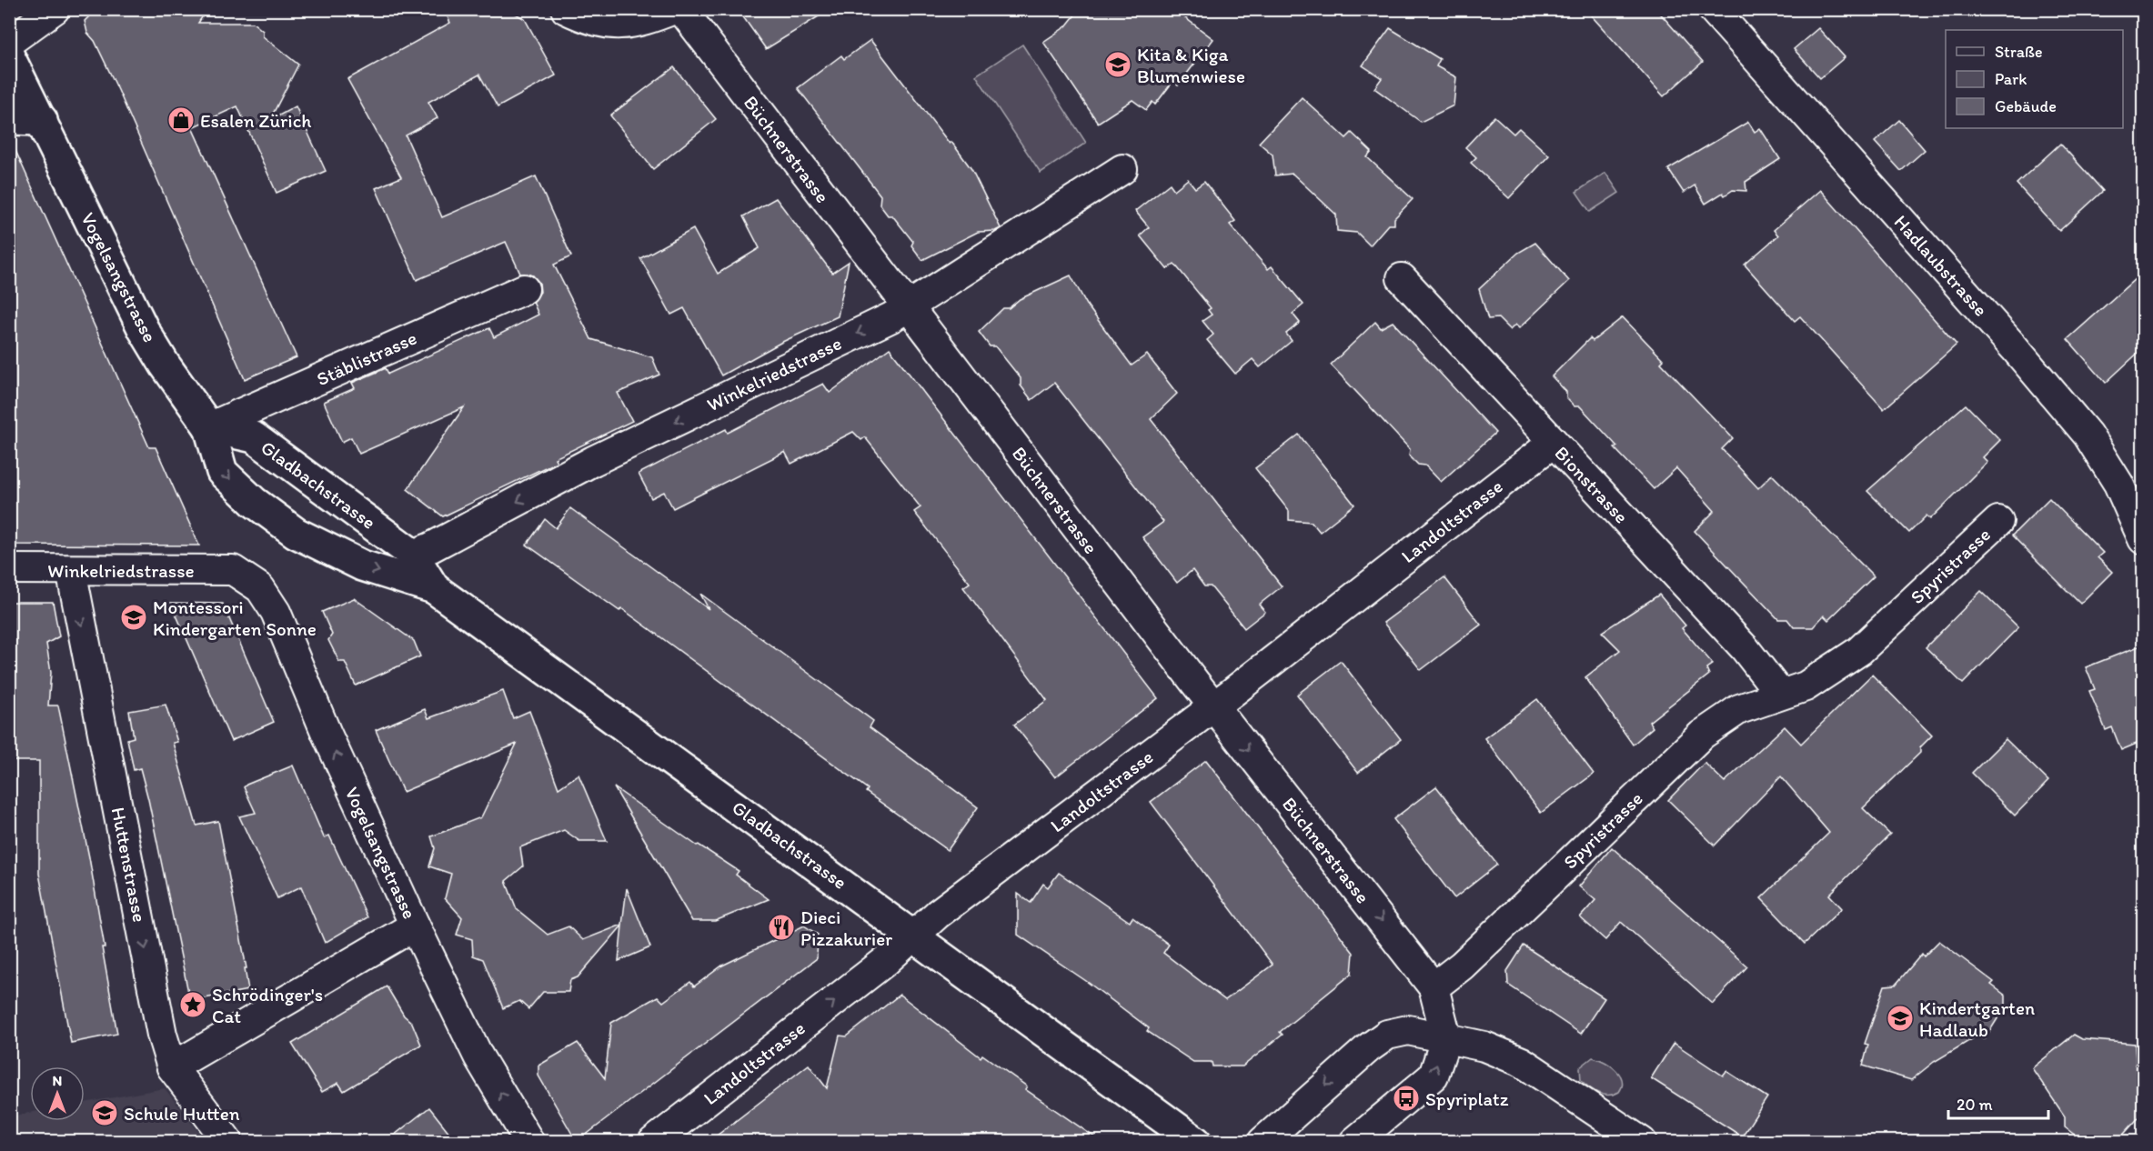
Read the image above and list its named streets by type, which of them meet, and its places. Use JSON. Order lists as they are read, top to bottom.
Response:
{
  "streets": {
    "street": [
      "Büchnerstrasse",
      "Hadlaubstrasse",
      "Vogelsangstrasse",
      "Stäblistrasse",
      "Winkelriedstrasse",
      "Gladbachstrasse",
      "Bionstrasse",
      "Landoltstrasse",
      "Spyristrasse",
      "Huttenstrasse"
    ]
  },
  "crossings": [
    ["Büchnerstrasse", "Winkelriedstrasse"],
    ["Büchnerstrasse", "Landoltstrasse"],
    ["Büchnerstrasse", "Spyristrasse"],
    ["Vogelsangstrasse", "Stäblistrasse"],
    ["Vogelsangstrasse", "Winkelriedstrasse"],
    ["Vogelsangstrasse", "Gladbachstrasse"],
    ["Stäblistrasse", "Gladbachstrasse"],
    ["Winkelriedstrasse", "Gladbachstrasse"],
    ["Winkelriedstrasse", "Huttenstrasse"],
    ["Gladbachstrasse", "Landoltstrasse"],
    ["Bionstrasse", "Landoltstrasse"],
    ["Bionstrasse", "Spyristrasse"]
  ],
  "one_way": ["Vogelsangstrasse", "Winkelriedstrasse", "Huttenstrasse"],
  "places": {
    "school or university": [
      "Kita & Kiga Blumenwiese",
      "Montessori Kindergarten Sonne",
      "Kindertgarten Hadlaub",
      "Schule Hutten"
    ],
    "shop": ["Esalen Zürich"],
    "restaurant": ["Dieci Pizzakurier"],
    "place": ["Schrödinger's Cat"],
    "bus stop": ["Spyriplatz"]
  },
  "legend": ["Straße", "Park", "Gebäude"],
  "scale_bar": "20 m",
  "north": "top"
}
